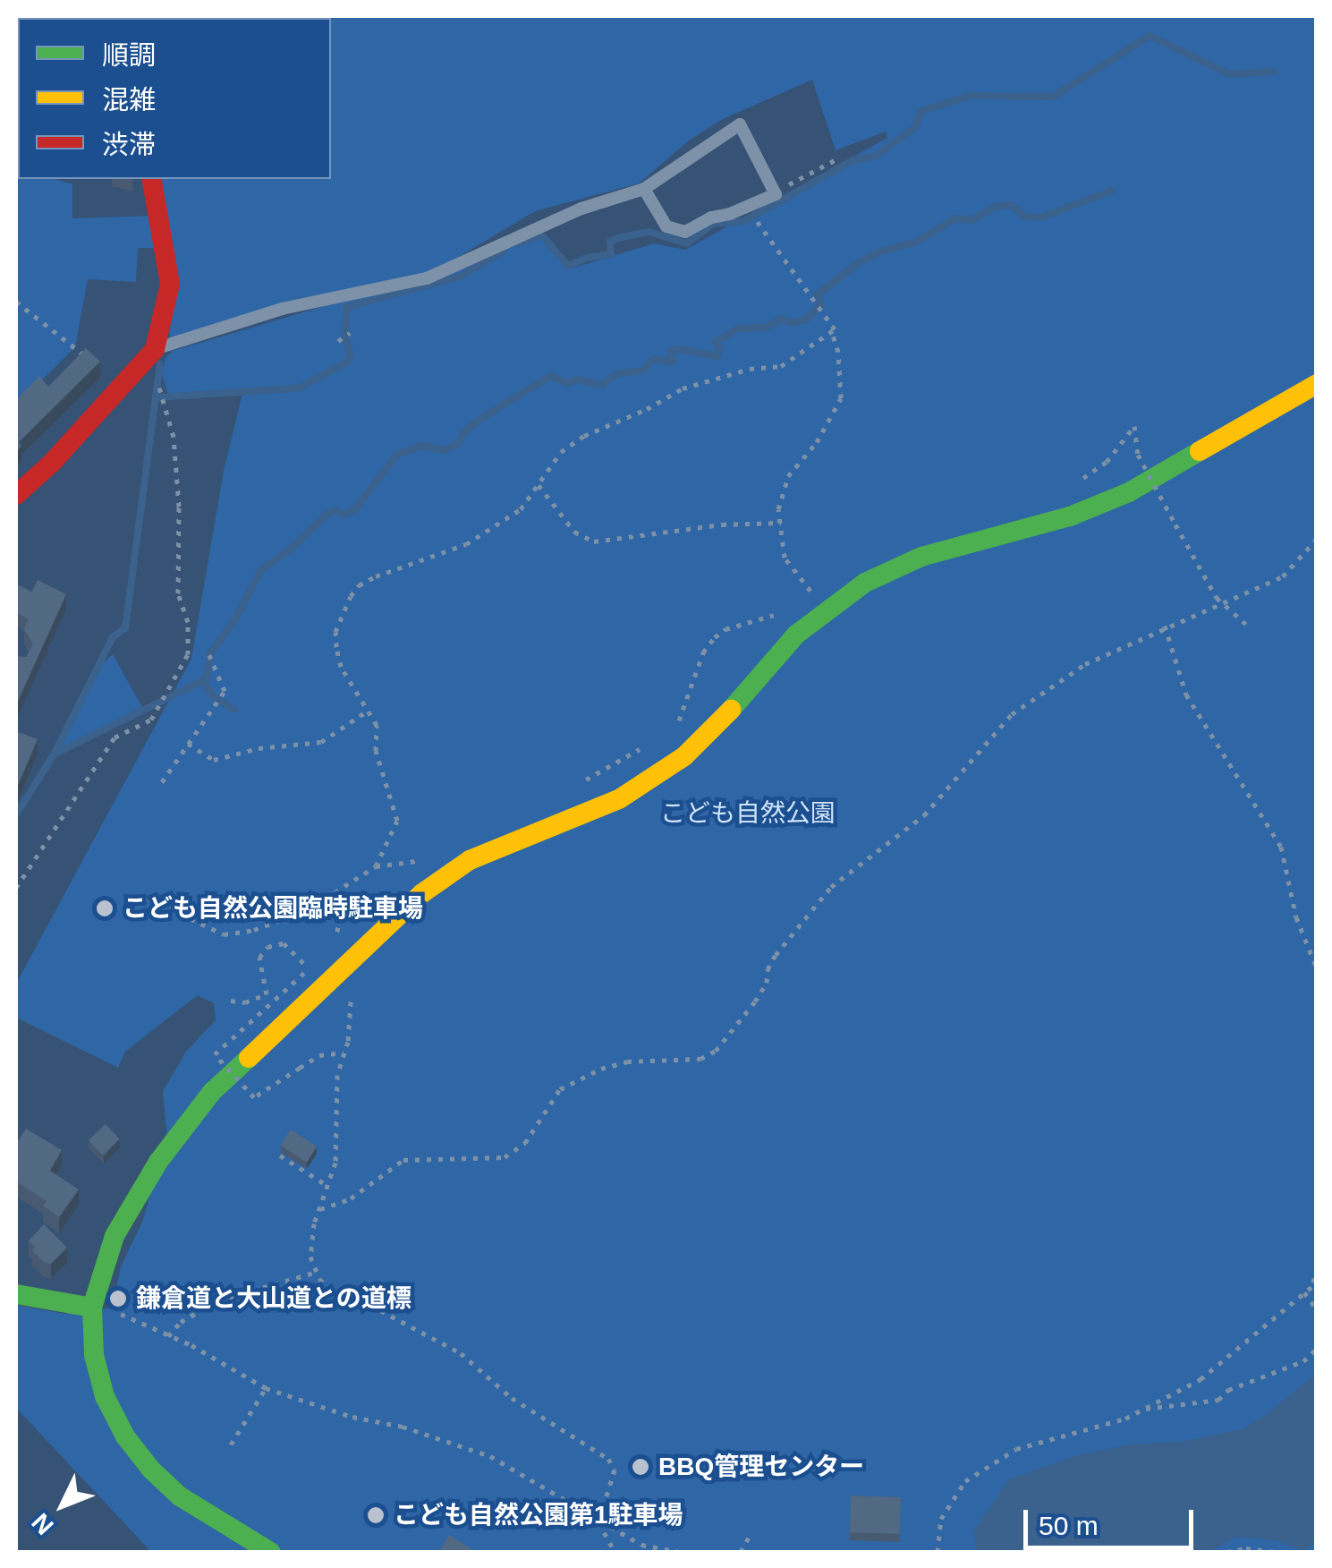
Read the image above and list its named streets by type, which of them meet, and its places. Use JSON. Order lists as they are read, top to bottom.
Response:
{
  "parks": ["こども自然公園"],
  "places": [
    "こども自然公園臨時駐車場",
    "鎌倉道と大山道との道標",
    "BBQ管理センター",
    "こども自然公園第1駐車場"
  ],
  "legend": ["順調", "混雑", "渋滞"],
  "scale_bar": "50 m",
  "north": "bottom left"
}
